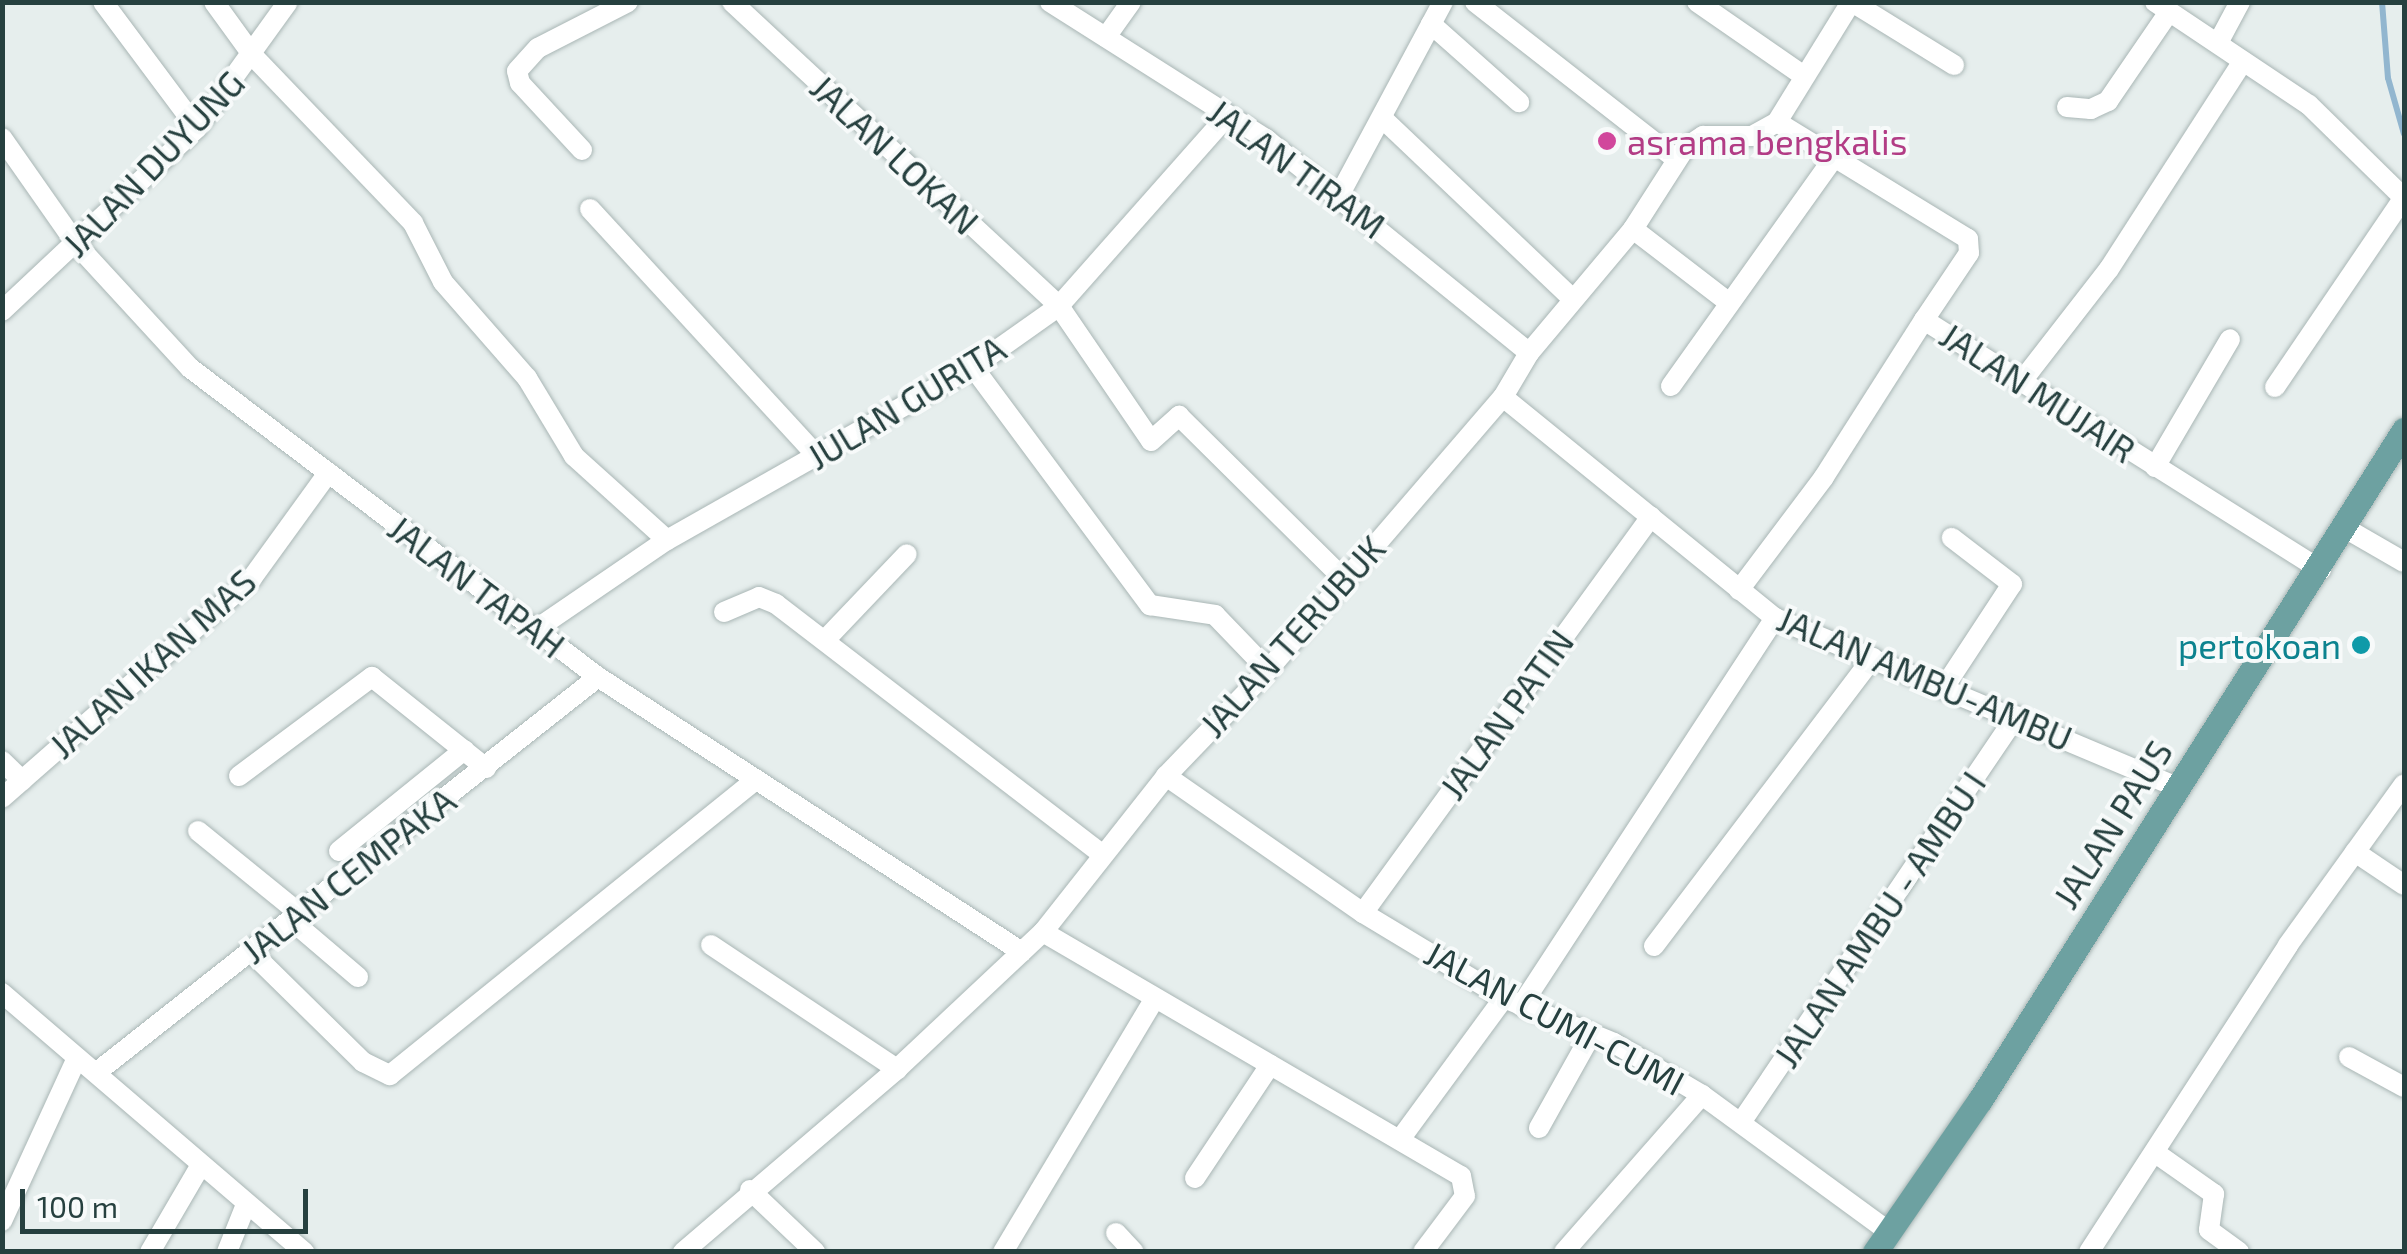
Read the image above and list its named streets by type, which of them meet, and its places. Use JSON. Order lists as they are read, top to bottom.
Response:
{
  "streets": {
    "main road": ["JALAN PAUS"],
    "street": [
      "JALAN LOKAN",
      "JALAN DUYUNG",
      "JALAN TIRAM",
      "JALAN MUJAIR",
      "JULAN GURITA",
      "JALAN TAPAH",
      "JALAN TERUBUK",
      "JALAN IKAN MAS",
      "JALAN AMBU-AMBU",
      "JALAN PATIN",
      "JALAN CEMPAKA",
      "JALAN AMBU - AMBU I",
      "JALAN CUMI-CUMI"
    ]
  },
  "crossings": [
    ["JALAN LOKAN", "JULAN GURITA"],
    ["JALAN LOKAN", "JALAN TERUBUK"],
    ["JALAN DUYUNG", "JALAN TAPAH"],
    ["JALAN TIRAM", "JULAN GURITA"],
    ["JALAN TIRAM", "JALAN TERUBUK"],
    ["JALAN MUJAIR", "JALAN TERUBUK"],
    ["JALAN MUJAIR", "JALAN PAUS"],
    ["JULAN GURITA", "JALAN TAPAH"],
    ["JALAN TAPAH", "JALAN TERUBUK"],
    ["JALAN TAPAH", "JALAN IKAN MAS"],
    ["JALAN TAPAH", "JALAN CEMPAKA"],
    ["JALAN TERUBUK", "JALAN AMBU-AMBU"],
    ["JALAN TERUBUK", "JALAN CUMI-CUMI"],
    ["JALAN AMBU-AMBU", "JALAN PATIN"],
    ["JALAN AMBU-AMBU", "JALAN PAUS"],
    ["JALAN AMBU-AMBU", "JALAN AMBU - AMBU I"],
    ["JALAN PATIN", "JALAN CUMI-CUMI"],
    ["JALAN PAUS", "JALAN CUMI-CUMI"],
    ["JALAN AMBU - AMBU I", "JALAN CUMI-CUMI"]
  ],
  "places": ["asrama bengkalis", "pertokoan"],
  "scale_bar": "100 m"
}
